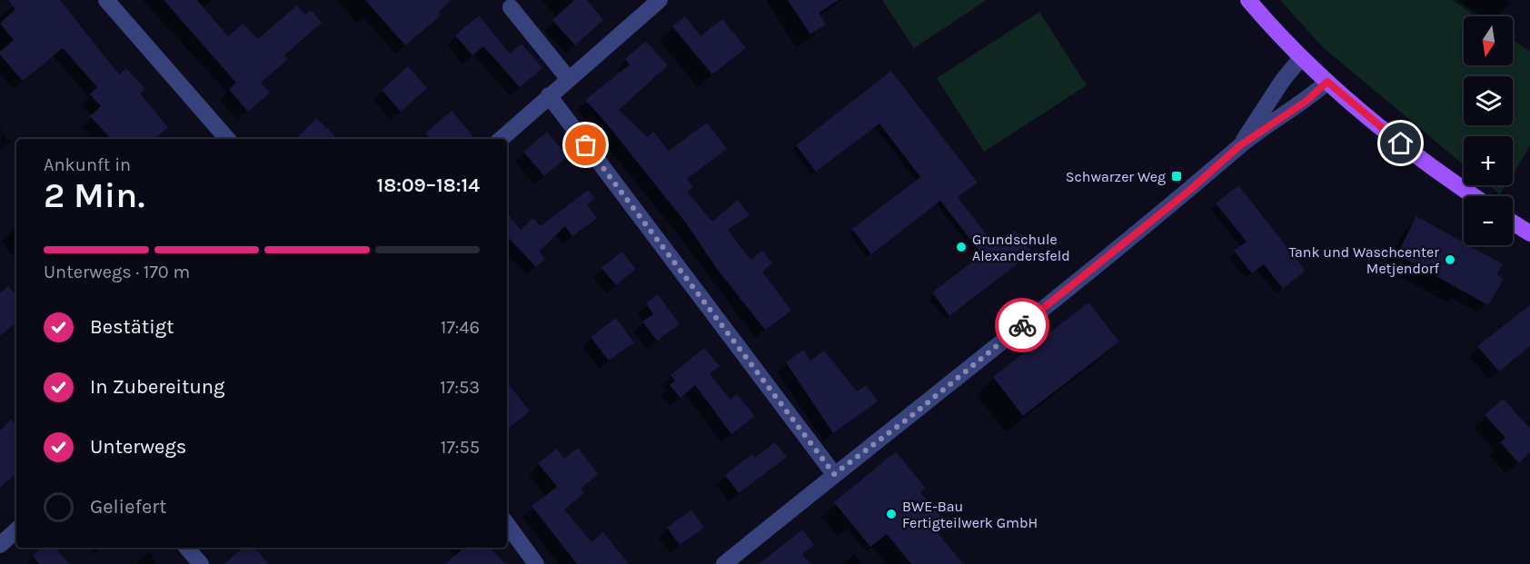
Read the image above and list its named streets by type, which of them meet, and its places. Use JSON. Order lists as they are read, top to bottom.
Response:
{
  "places": {
    "transit": ["Schwarzer Weg"],
    "other": ["Grundschule Alexandersfeld", "Tank und Waschcenter Metjendorf", "BWE-Bau Fertigteilwerk GmbH"]
  },
  "north": "bottom",
  "page": {
    "map_buttons": ["+", "−"],
    "heading": ["2 Min.", "Ankunft in", "18:09–18:14"],
    "bar": "Unterwegs · 170 m",
    "list": [
      ["Bestätigt", "17:46"],
      ["In Zubereitung", "17:53"],
      ["Unterwegs", "17:55"],
      "Geliefert"
    ]
  }
}
